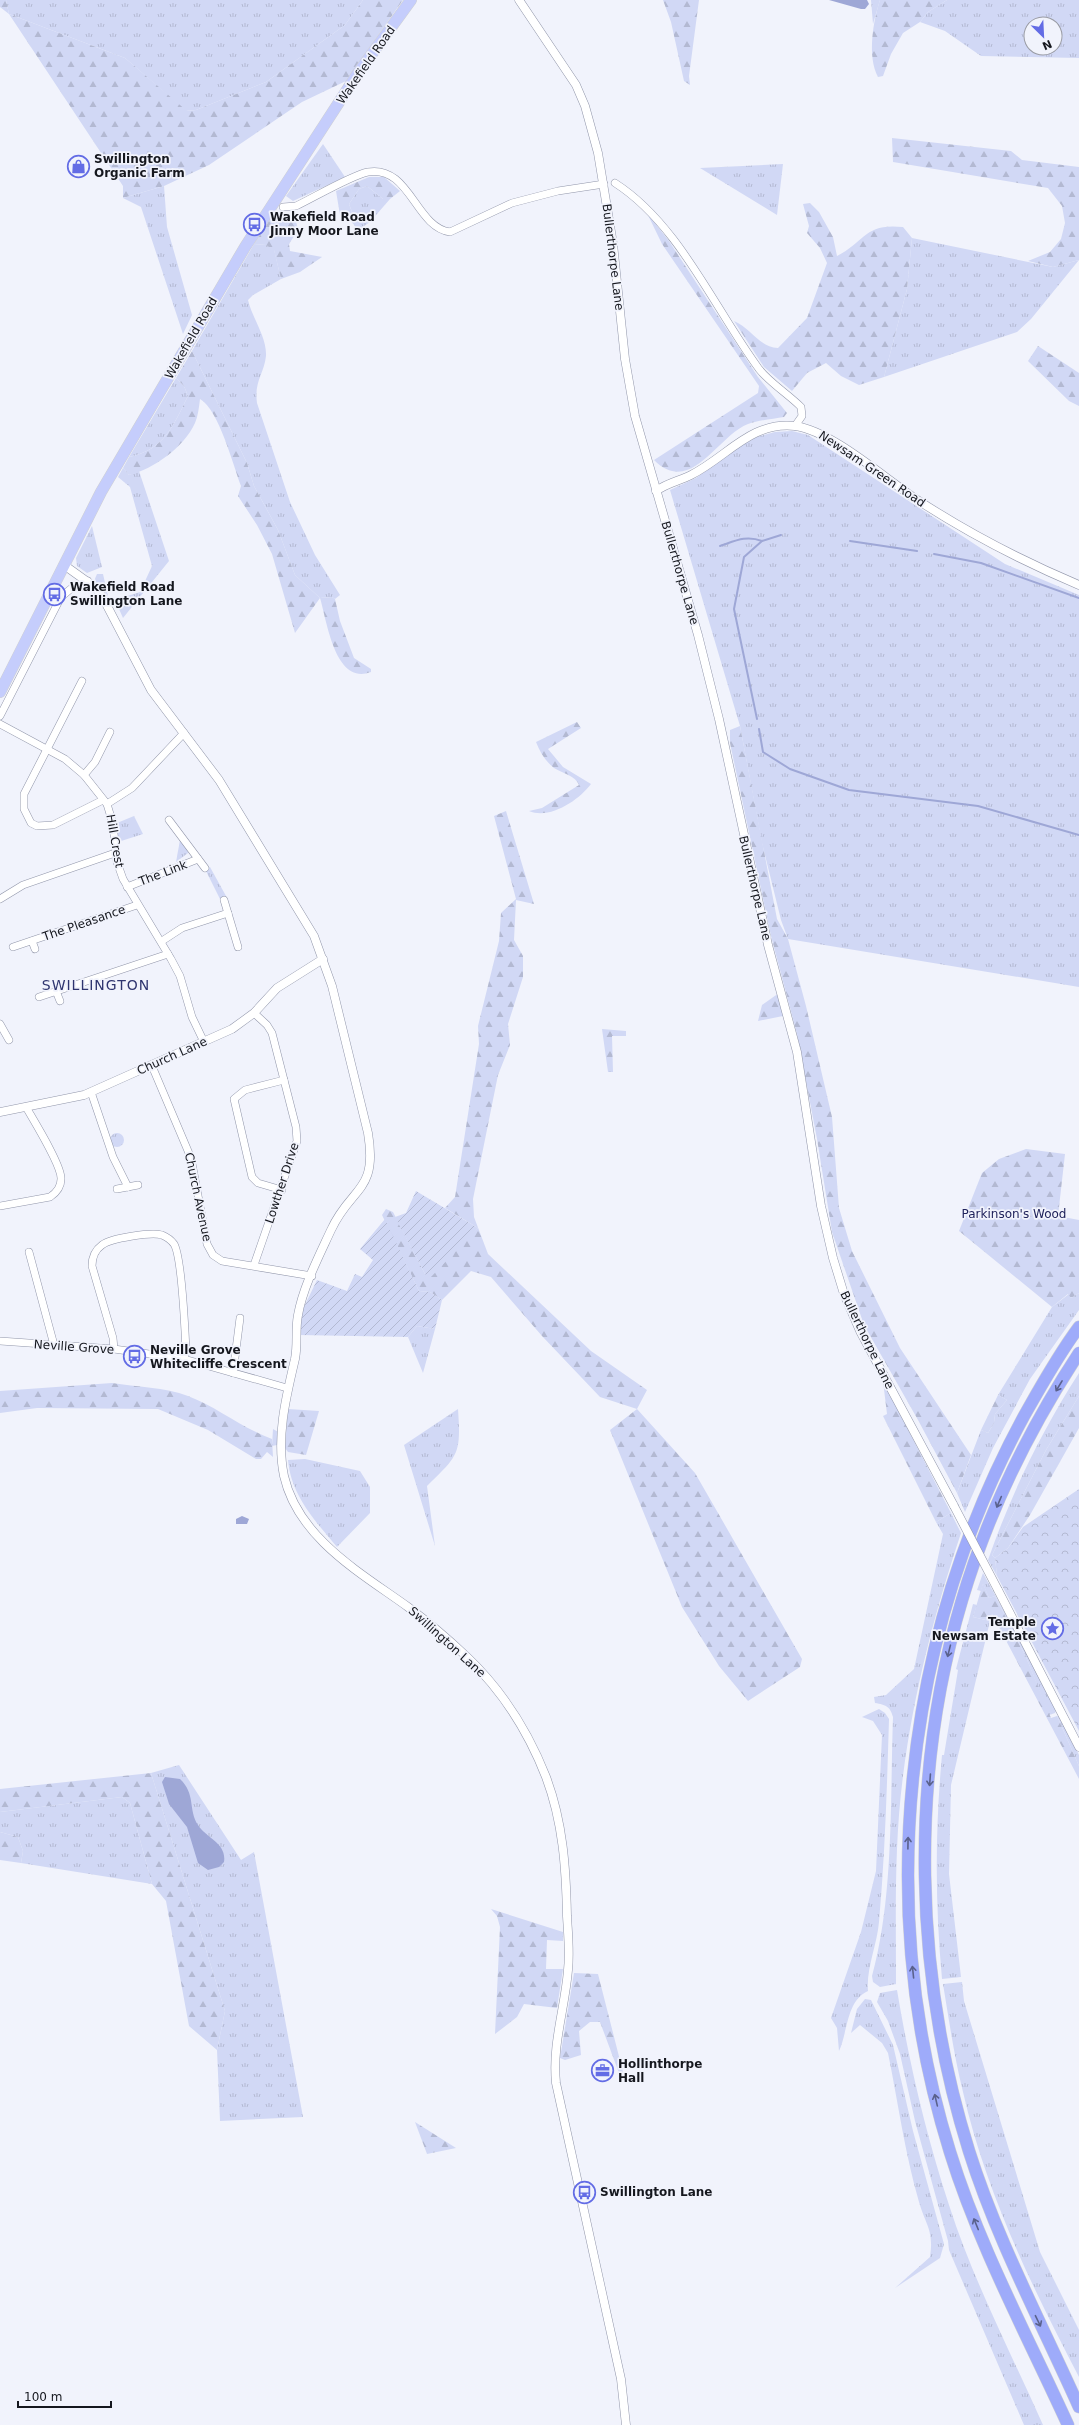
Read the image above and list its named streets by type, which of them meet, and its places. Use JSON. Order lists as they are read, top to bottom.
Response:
{
  "streets": {
    "main road": ["Wakefield Road"],
    "street": [
      "Bullerthorpe Lane",
      "Newsam Green Road",
      "Hill Crest",
      "The Link",
      "The Pleasance",
      "Church Lane",
      "Lowther Drive",
      "Church Avenue",
      "Neville Grove",
      "Swillington Lane"
    ]
  },
  "crossings": [
    ["Wakefield Road", "Swillington Lane"],
    ["Bullerthorpe Lane", "Newsam Green Road"],
    ["Hill Crest", "The Link"],
    ["Hill Crest", "The Pleasance"],
    ["Hill Crest", "Church Lane"],
    ["Church Lane", "Lowther Drive"],
    ["Church Lane", "Church Avenue"],
    ["Church Lane", "Swillington Lane"],
    ["Lowther Drive", "Church Avenue"],
    ["Church Avenue", "Swillington Lane"],
    ["Neville Grove", "Swillington Lane"]
  ],
  "districts": ["SWILLINGTON"],
  "parks": ["Parkinson's Wood"],
  "places": {
    "shop": ["Swillington Organic Farm"],
    "bus stop": [
      "Wakefield Road Jinny Moor Lane",
      "Wakefield Road Swillington Lane",
      "Neville Grove Whitecliffe Crescent",
      "Swillington Lane"
    ],
    "place": ["Temple Newsam Estate"],
    "office": ["Hollinthorpe Hall"]
  },
  "scale_bar": "100 m",
  "north": "bottom right"
}
